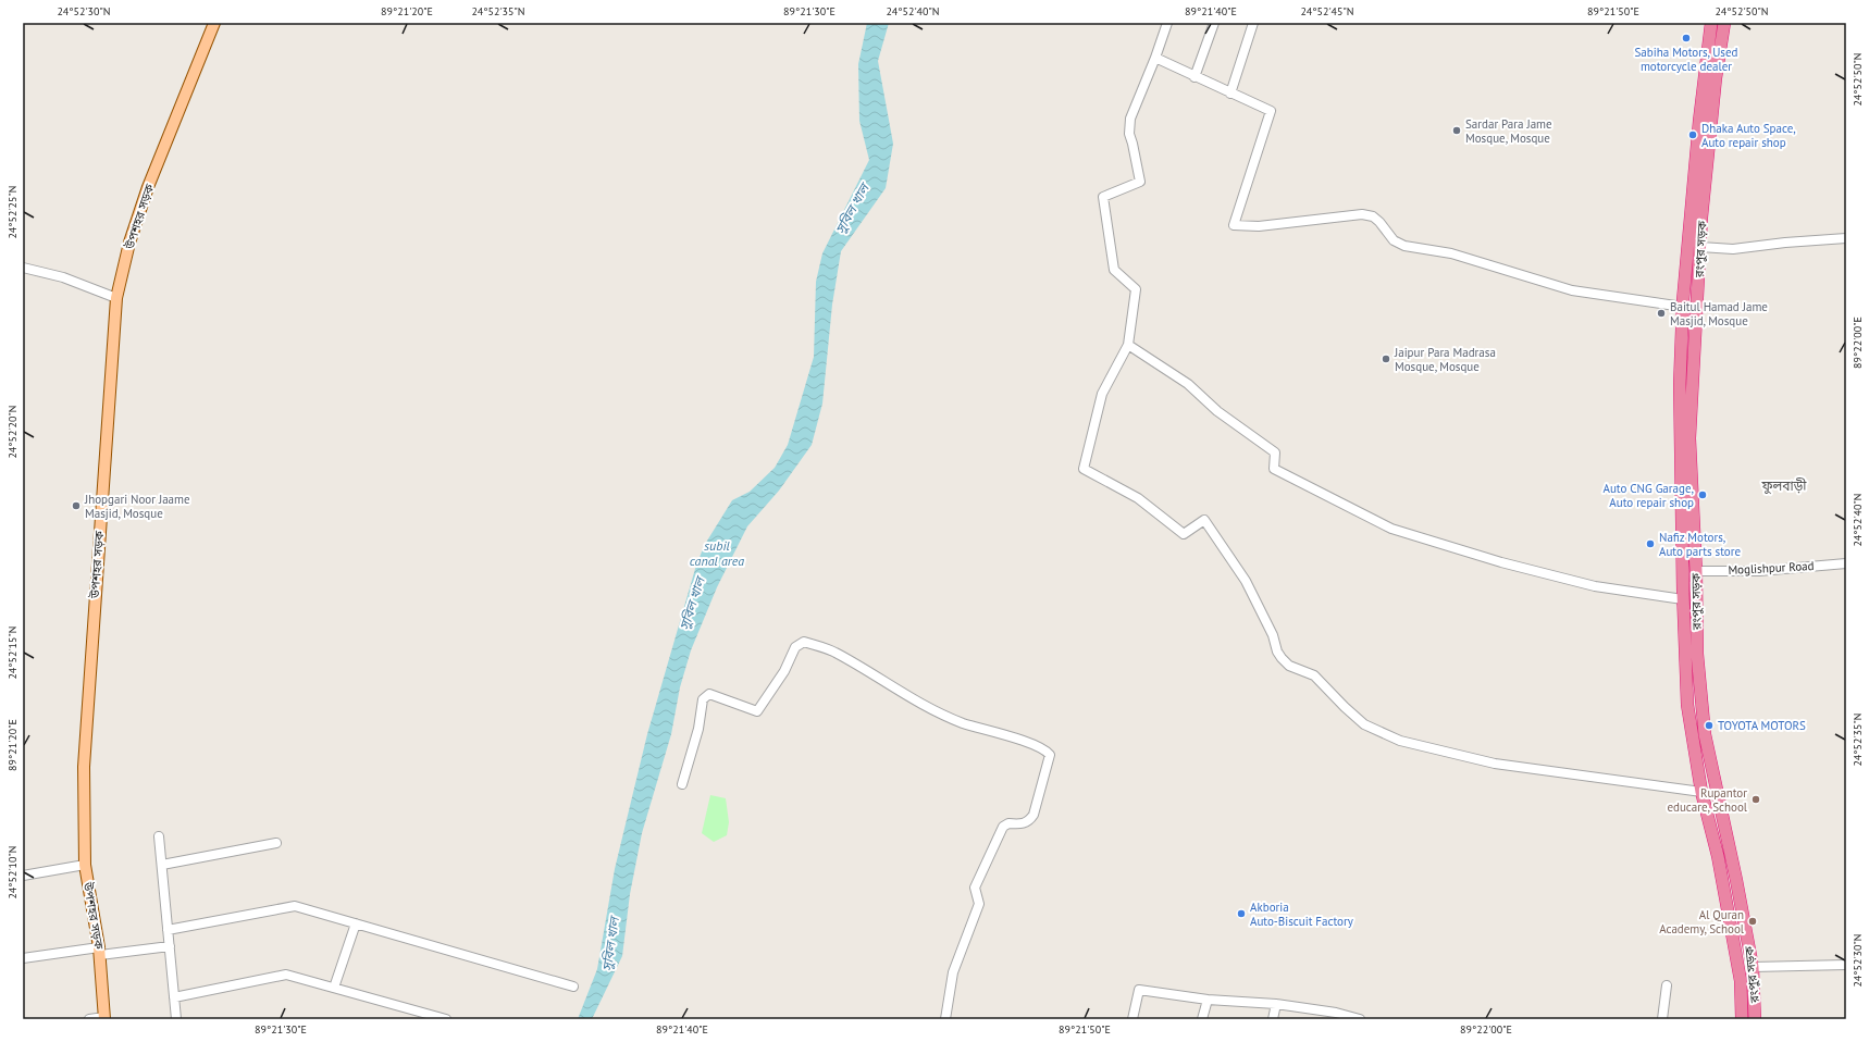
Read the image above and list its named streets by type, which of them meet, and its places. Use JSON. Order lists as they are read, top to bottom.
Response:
{
  "streets": {
    "highway": ["রংপুর সড়ক"],
    "main road": ["উপশহর সড়ক"],
    "street": ["Moglishpur Road"]
  },
  "crossings": [
    ["রংপুর সড়ক", "Moglishpur Road"]
  ],
  "districts": ["ফুলবাড়ী"],
  "water": ["সুবিল খাল", "subil canal area"],
  "places": [
    "Sabiha Motors, Used motorcycle dealer",
    "Sardar Para Jame Mosque, Mosque",
    "Dhaka Auto Space, Auto repair shop",
    "Baitul Hamad Jame Masjid, Mosque",
    "Jaipur Para Madrasa Mosque, Mosque",
    "Auto CNG Garage, Auto repair shop",
    "Jhopgari Noor Jaame Masjid, Mosque",
    "Nafiz Motors, Auto parts store",
    "TOYOTA MOTORS",
    "Rupantor educare, School",
    "Akboria Auto-Biscuit Factory",
    "Al Quran Academy, School"
  ],
  "coordinates": [
    "24°52'30\"N",
    "89°21'20\"E",
    "24°52'35\"N",
    "89°21'30\"E",
    "24°52'40\"N",
    "89°21'40\"E",
    "24°52'45\"N",
    "89°21'50\"E",
    "24°52'50\"N",
    "24°52'25\"N",
    "89°22'00\"E",
    "24°52'20\"N",
    "24°52'15\"N",
    "24°52'10\"N"
  ]
}
